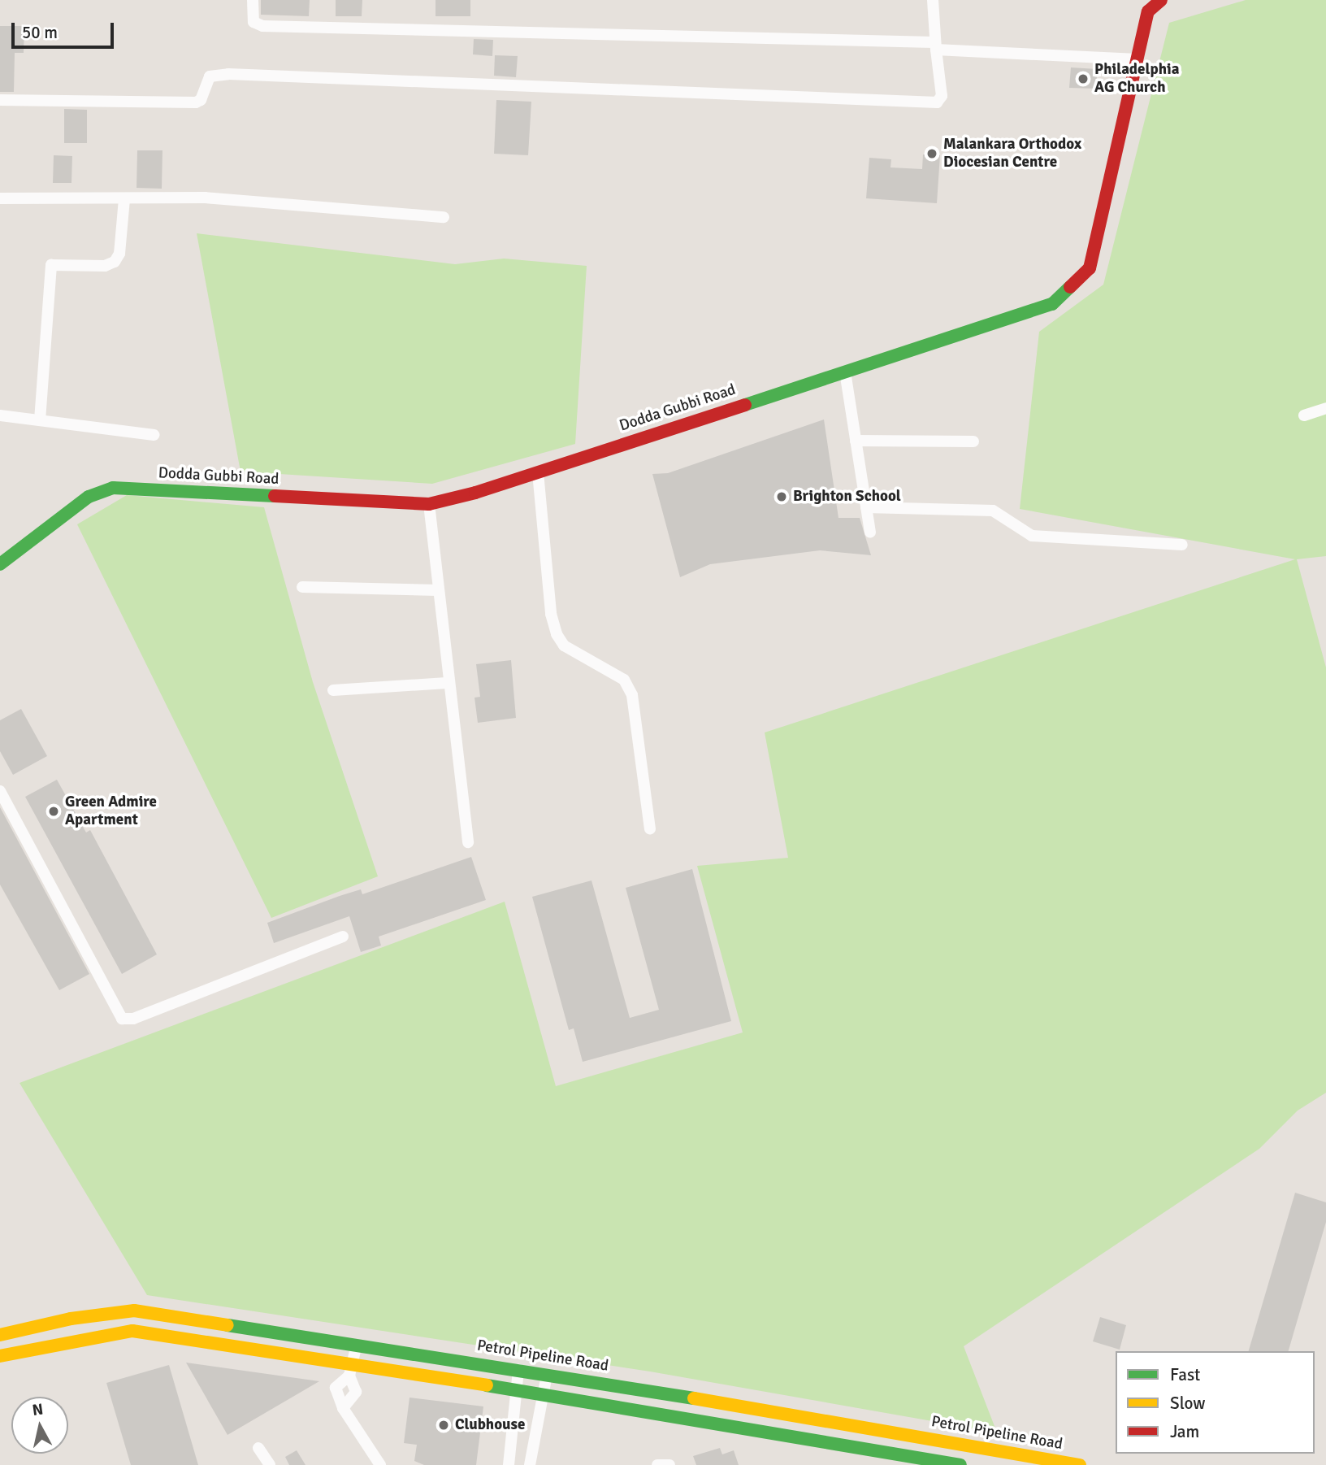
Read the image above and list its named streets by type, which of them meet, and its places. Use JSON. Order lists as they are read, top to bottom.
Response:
{
  "streets": {
    "main road": ["Dodda Gubbi Road", "Petrol Pipeline Road"]
  },
  "places": [
    "Philadelphia AG Church",
    "Malankara Orthodox Diocesian Centre",
    "Brighton School",
    "Green Admire Apartment",
    "Clubhouse"
  ],
  "legend": ["Fast", "Slow", "Jam"],
  "scale_bar": "50 m",
  "north": "top"
}
